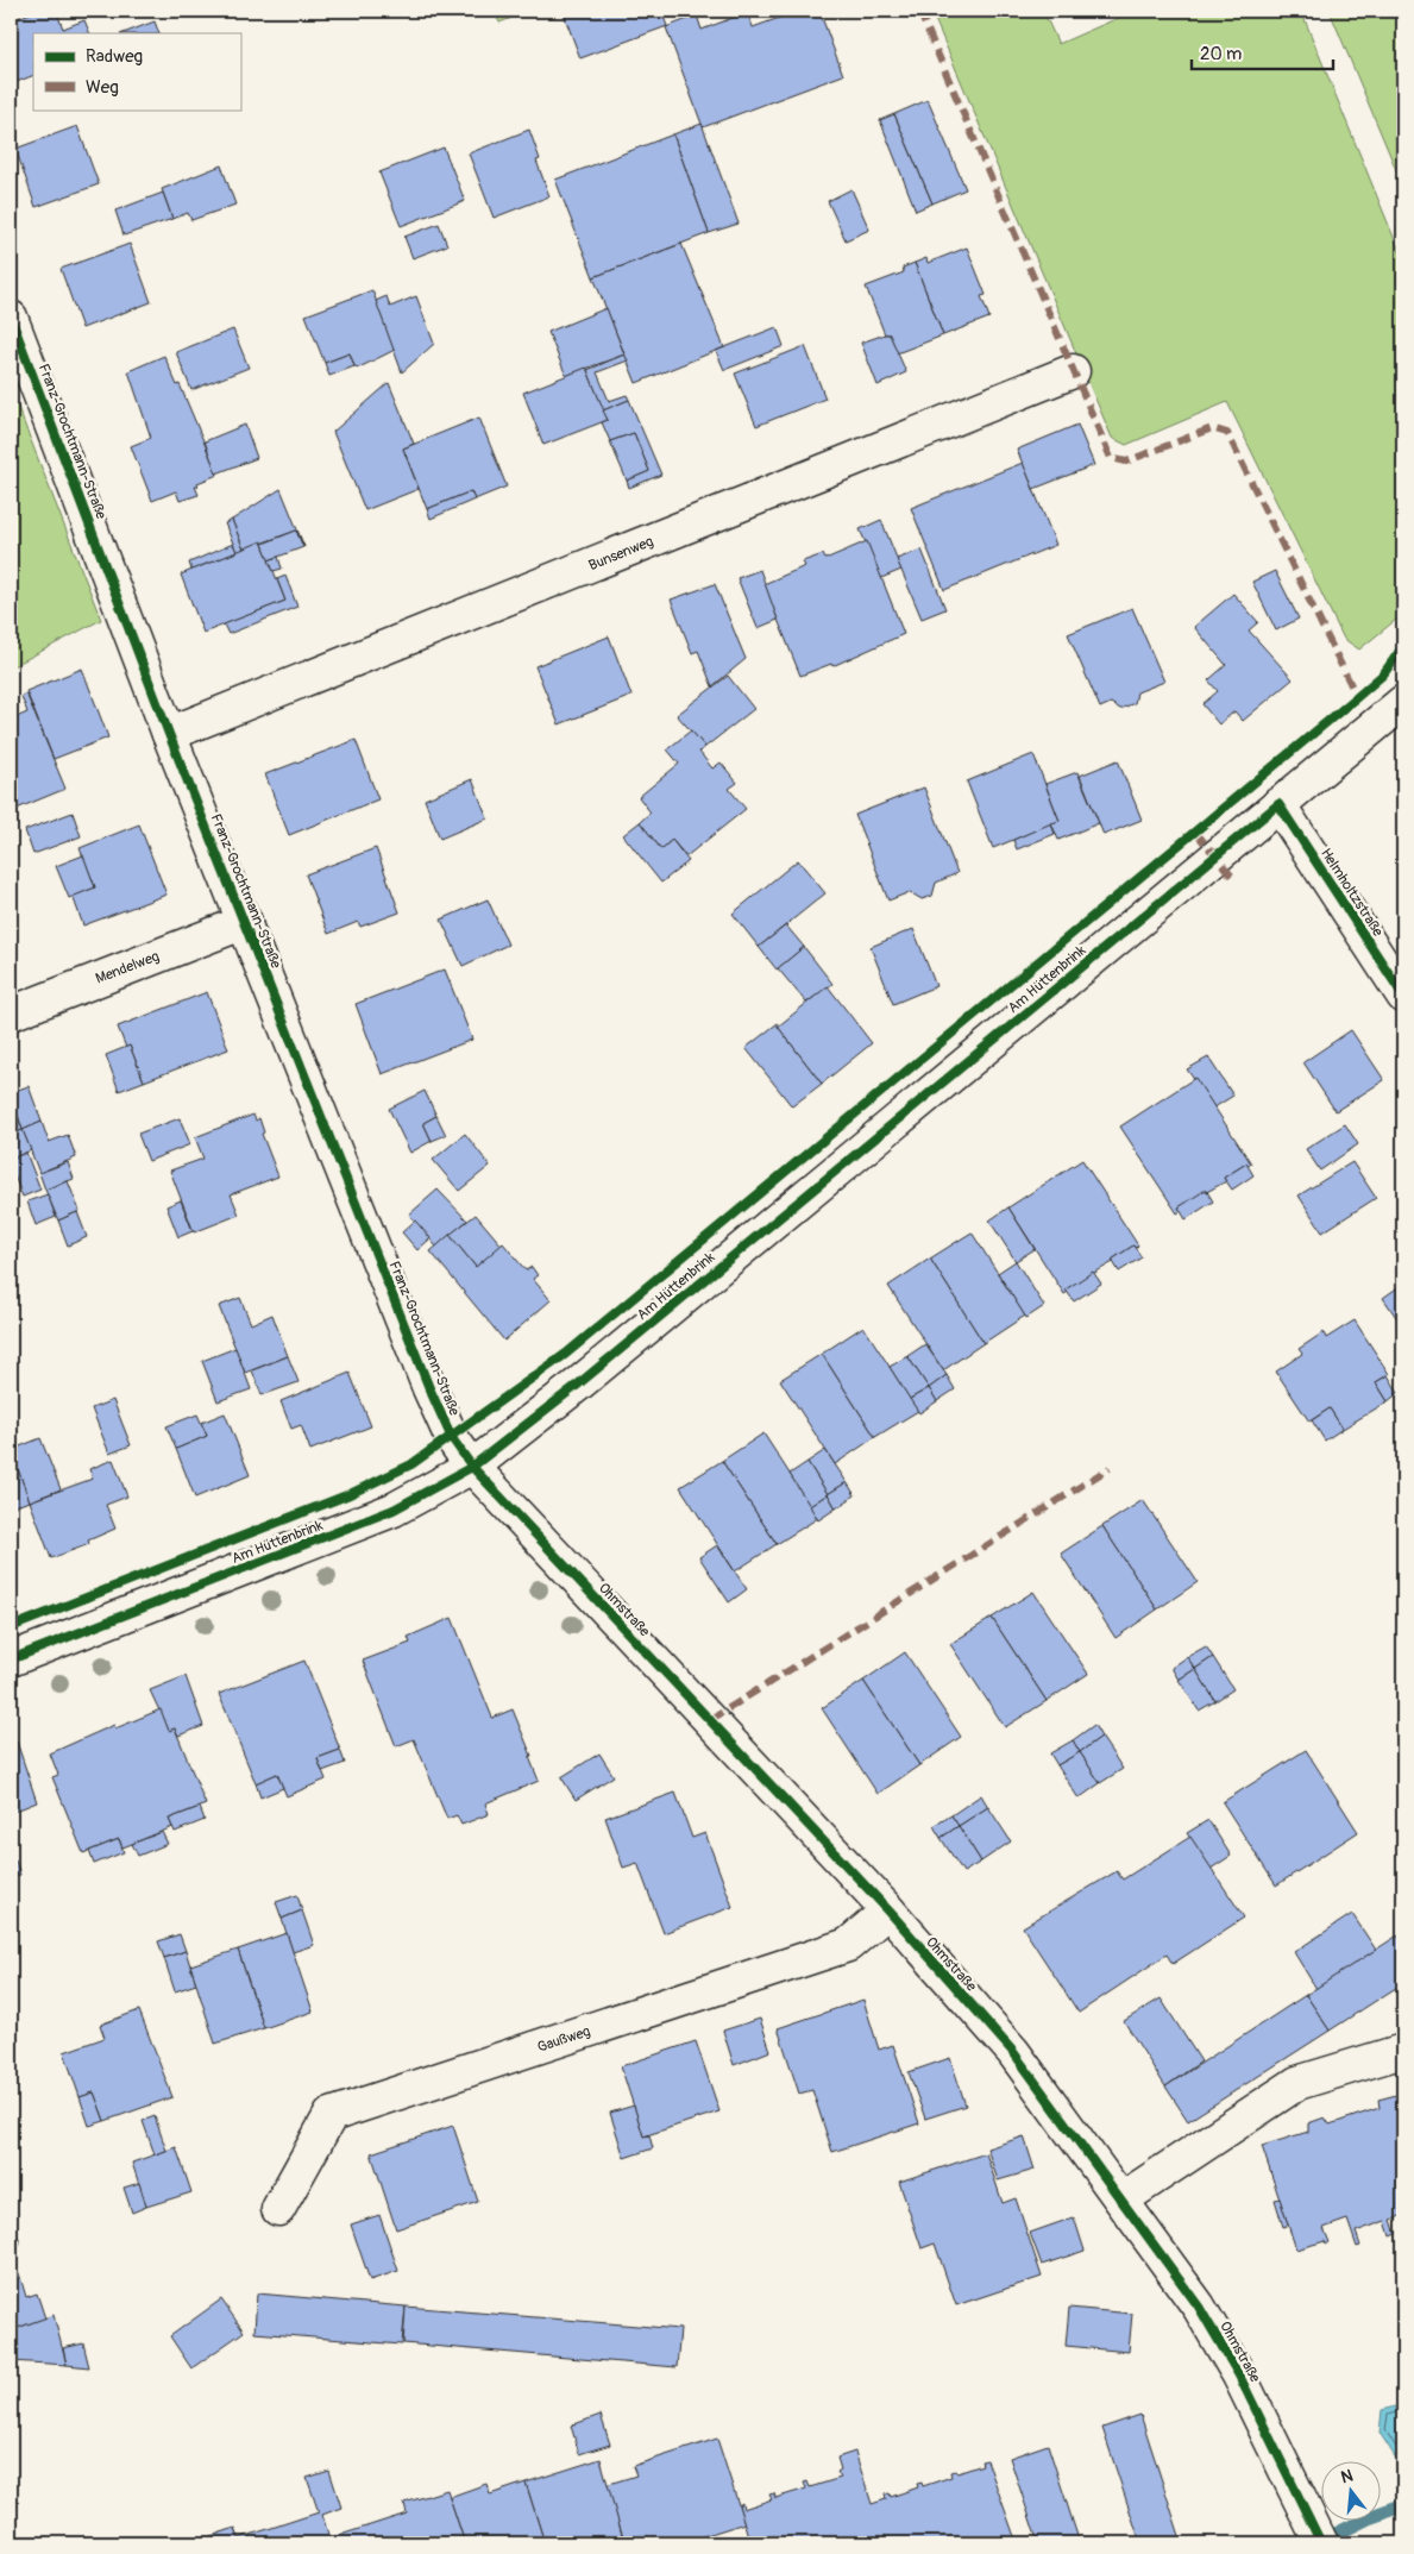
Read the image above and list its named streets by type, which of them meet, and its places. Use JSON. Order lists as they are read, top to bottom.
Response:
{
  "streets": {
    "street": [
      "Franz-Grochtmann-Straße",
      "Bunsenweg",
      "Helmholtzstraße",
      "Mendelweg",
      "Am Hüttenbrink",
      "Ohmstraße",
      "Gaußweg"
    ]
  },
  "crossings": [
    ["Franz-Grochtmann-Straße", "Bunsenweg"],
    ["Franz-Grochtmann-Straße", "Mendelweg"],
    ["Franz-Grochtmann-Straße", "Am Hüttenbrink"],
    ["Franz-Grochtmann-Straße", "Ohmstraße"],
    ["Helmholtzstraße", "Am Hüttenbrink"],
    ["Am Hüttenbrink", "Ohmstraße"],
    ["Ohmstraße", "Gaußweg"]
  ],
  "legend": ["Radweg", "Weg"],
  "scale_bar": "20 m",
  "north": "top"
}
